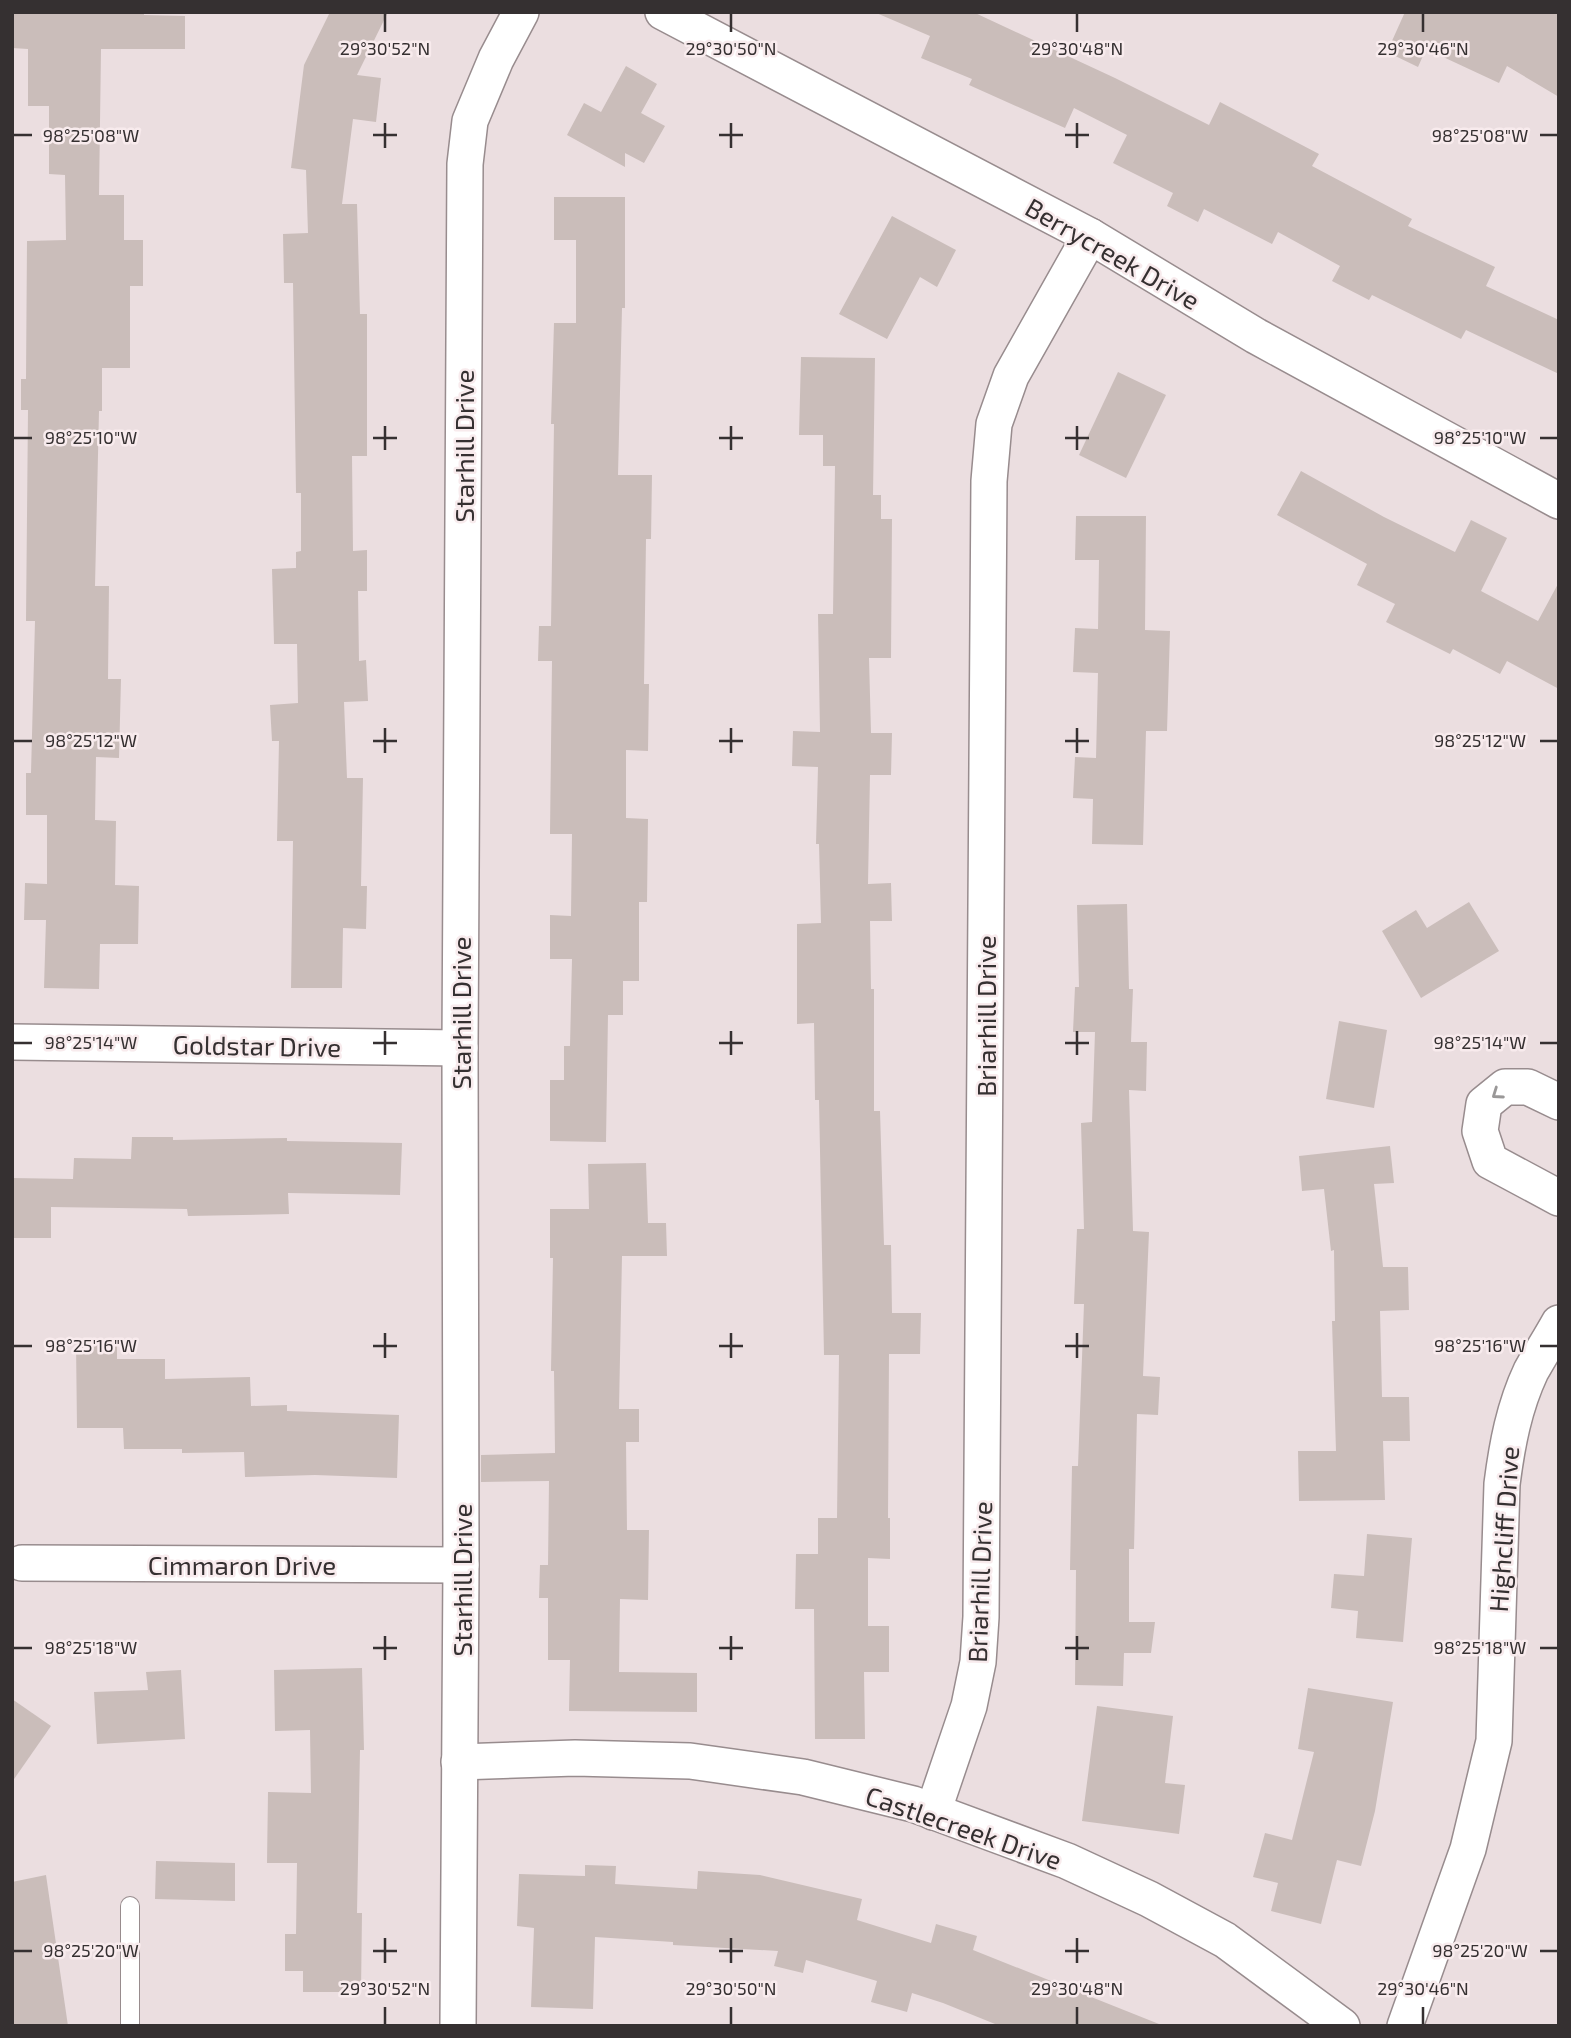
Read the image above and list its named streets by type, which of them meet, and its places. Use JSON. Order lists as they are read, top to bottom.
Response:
{
  "streets": {
    "street": [
      "Berrycreek Drive",
      "Starhill Drive",
      "Briarhill Drive",
      "Goldstar Drive",
      "Highcliff Drive",
      "Cimmaron Drive",
      "Castlecreek Drive"
    ]
  },
  "crossings": [
    ["Berrycreek Drive", "Briarhill Drive"],
    ["Starhill Drive", "Goldstar Drive"],
    ["Starhill Drive", "Cimmaron Drive"],
    ["Starhill Drive", "Castlecreek Drive"],
    ["Briarhill Drive", "Castlecreek Drive"]
  ],
  "coordinates": [
    "29°30'52\"N",
    "29°30'50\"N",
    "29°30'48\"N",
    "29°30'46\"N",
    "98°25'08\"W",
    "98°25'10\"W",
    "98°25'12\"W",
    "98°25'14\"W",
    "98°25'16\"W",
    "98°25'18\"W",
    "98°25'20\"W"
  ]
}
